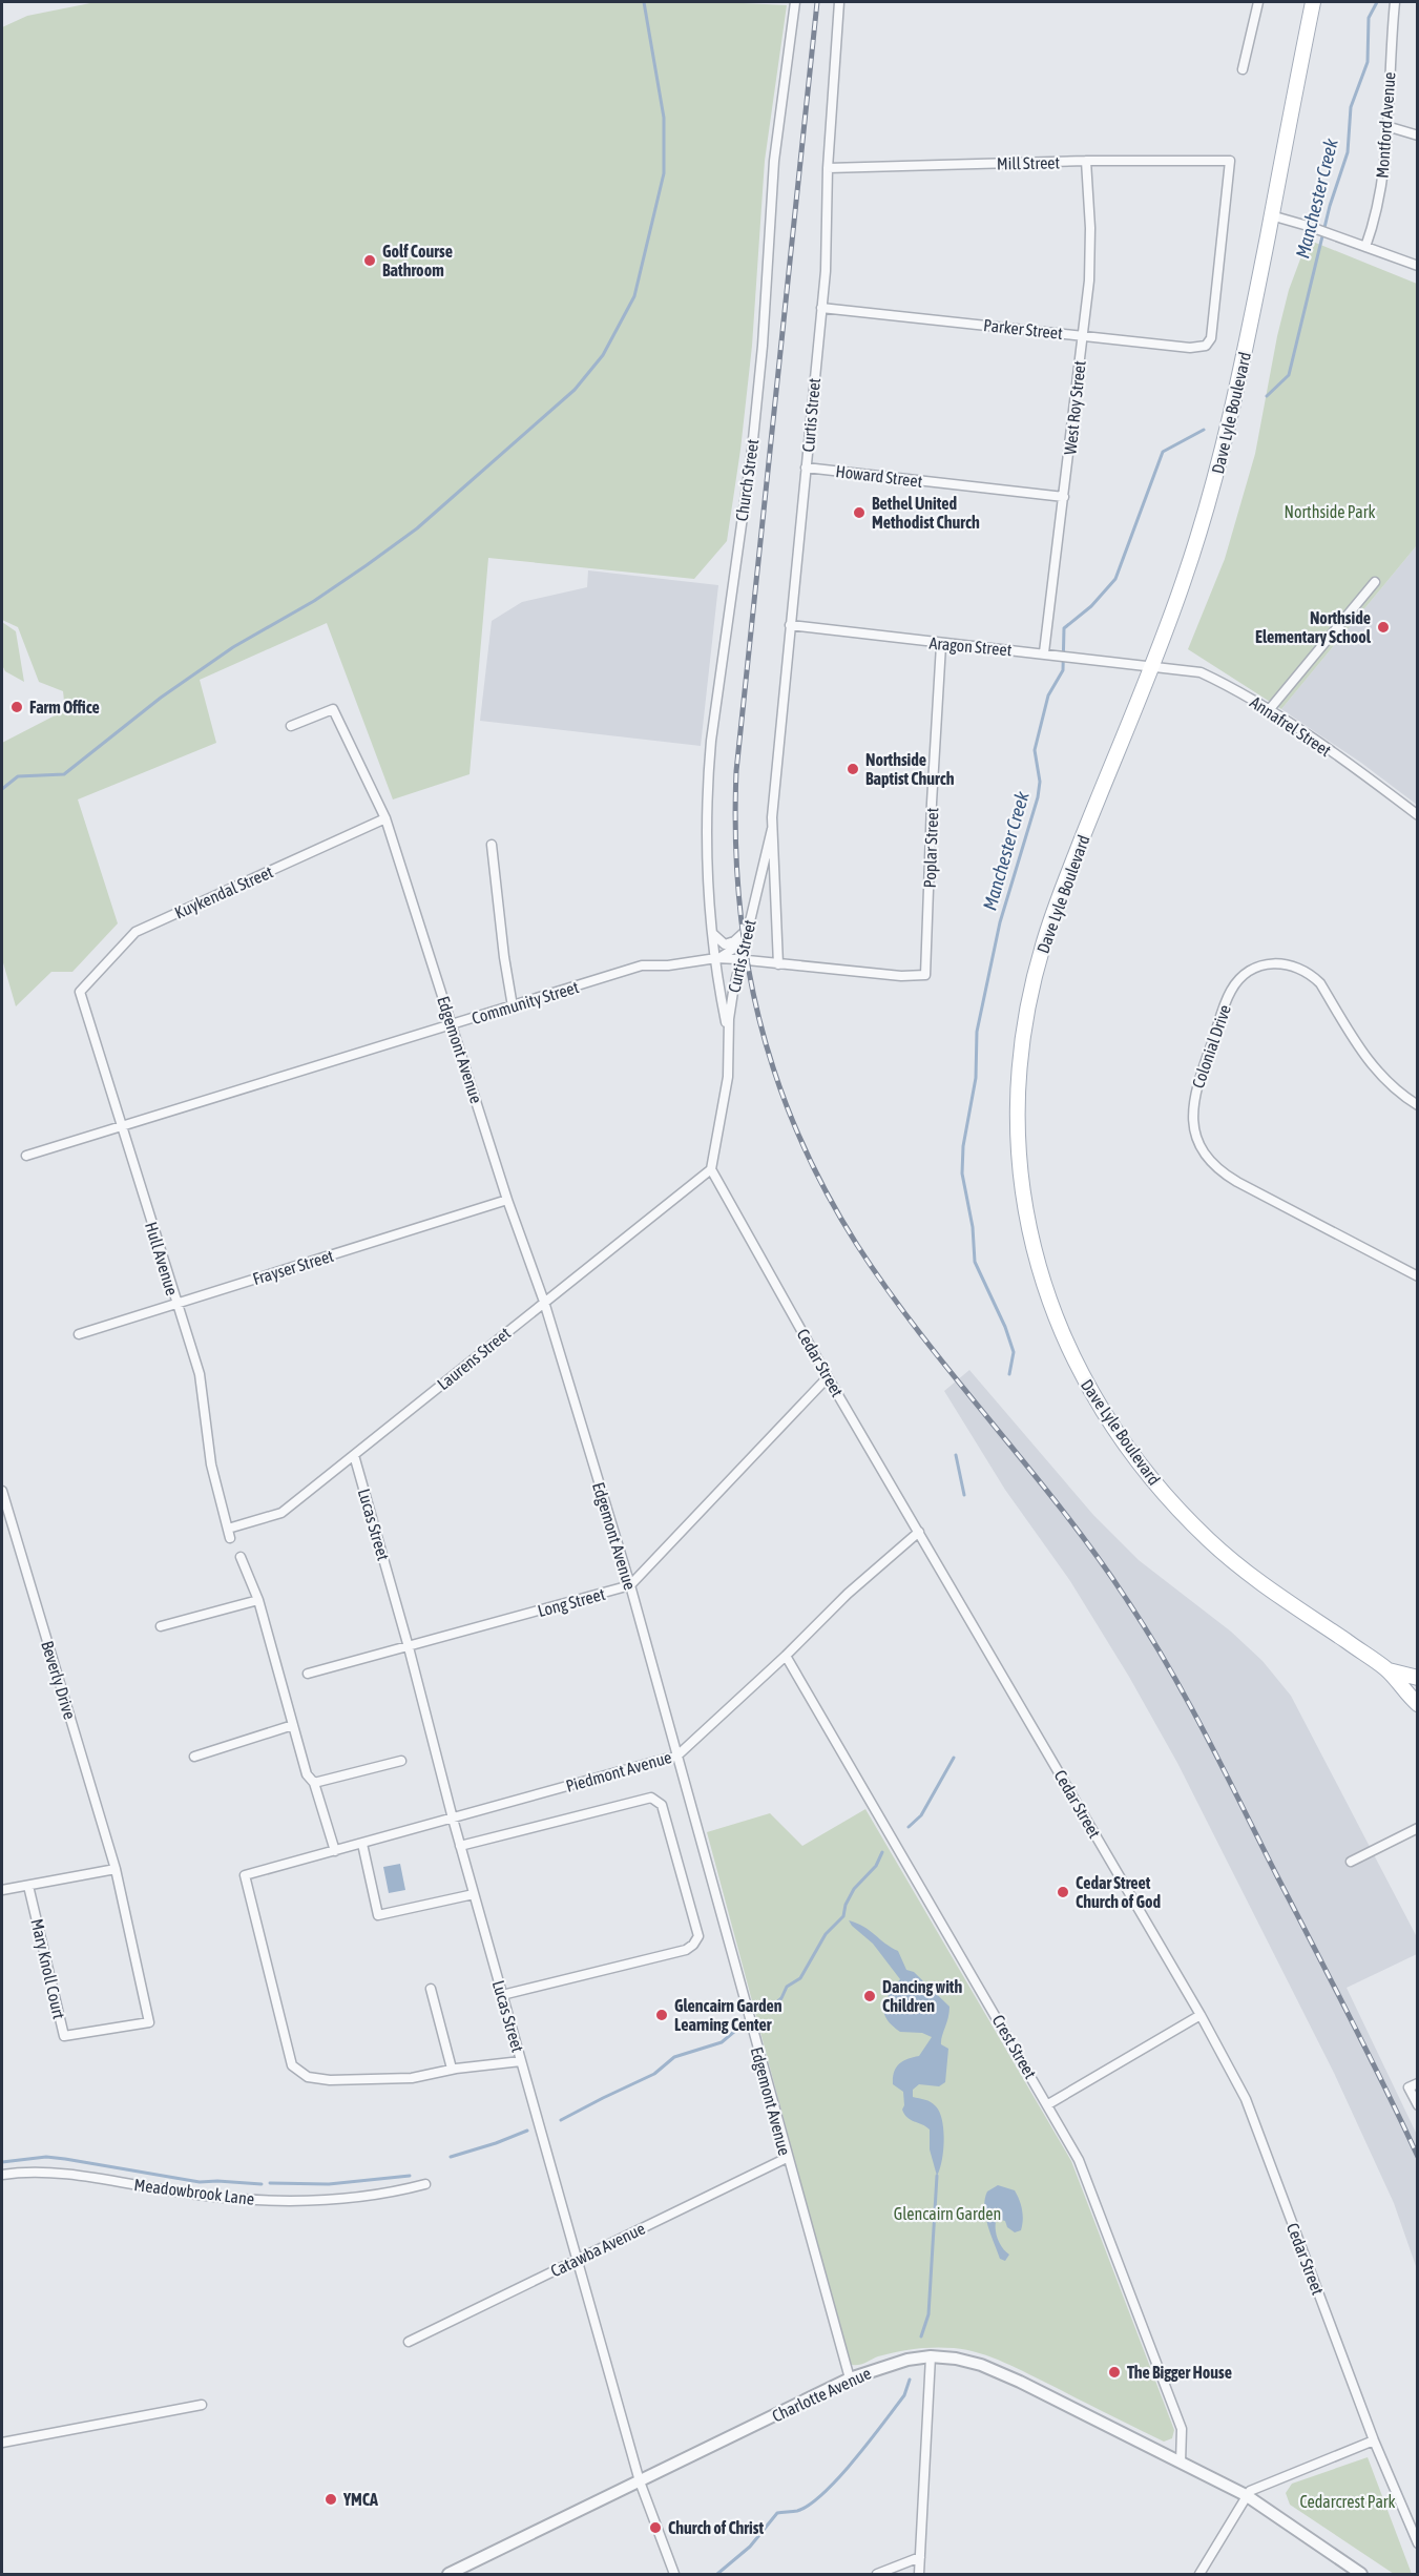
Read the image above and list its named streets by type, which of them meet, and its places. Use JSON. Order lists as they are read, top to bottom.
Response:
{
  "streets": {
    "main road": ["Dave Lyle Boulevard"],
    "street": [
      "Montford Avenue",
      "Mill Street",
      "Parker Street",
      "West Roy Street",
      "Curtis Street",
      "Howard Street",
      "Church Street",
      "Aragon Street",
      "Annafrel Street",
      "Poplar Street",
      "Kuykendal Street",
      "Community Street",
      "Colonial Drive",
      "Edgemont Avenue",
      "Hull Avenue",
      "Frayser Street",
      "Laurens Street",
      "Cedar Street",
      "Lucas Street",
      "Long Street",
      "Beverly Drive",
      "Piedmont Avenue",
      "Mary Knoll Court",
      "Crest Street",
      "Meadowbrook Lane",
      "Catawba Avenue",
      "Charlotte Avenue"
    ]
  },
  "crossings": [
    ["Mill Street", "Parker Street"],
    ["Mill Street", "West Roy Street"],
    ["Mill Street", "Curtis Street"],
    ["Parker Street", "West Roy Street"],
    ["Parker Street", "Curtis Street"],
    ["West Roy Street", "Howard Street"],
    ["West Roy Street", "Aragon Street"],
    ["Dave Lyle Boulevard", "Aragon Street"],
    ["Dave Lyle Boulevard", "Annafrel Street"],
    ["Curtis Street", "Howard Street"],
    ["Curtis Street", "Church Street"],
    ["Curtis Street", "Aragon Street"],
    ["Curtis Street", "Community Street"],
    ["Curtis Street", "Laurens Street"],
    ["Curtis Street", "Cedar Street"],
    ["Church Street", "Community Street"],
    ["Aragon Street", "Annafrel Street"],
    ["Aragon Street", "Poplar Street"],
    ["Poplar Street", "Community Street"],
    ["Kuykendal Street", "Edgemont Avenue"],
    ["Kuykendal Street", "Hull Avenue"],
    ["Community Street", "Edgemont Avenue"],
    ["Community Street", "Hull Avenue"],
    ["Edgemont Avenue", "Frayser Street"],
    ["Edgemont Avenue", "Laurens Street"],
    ["Edgemont Avenue", "Long Street"],
    ["Edgemont Avenue", "Piedmont Avenue"],
    ["Edgemont Avenue", "Catawba Avenue"],
    ["Edgemont Avenue", "Charlotte Avenue"],
    ["Hull Avenue", "Frayser Street"],
    ["Hull Avenue", "Laurens Street"],
    ["Laurens Street", "Cedar Street"],
    ["Laurens Street", "Lucas Street"],
    ["Cedar Street", "Piedmont Avenue"],
    ["Lucas Street", "Long Street"],
    ["Lucas Street", "Piedmont Avenue"],
    ["Lucas Street", "Catawba Avenue"],
    ["Lucas Street", "Charlotte Avenue"],
    ["Beverly Drive", "Mary Knoll Court"],
    ["Piedmont Avenue", "Crest Street"],
    ["Crest Street", "Charlotte Avenue"]
  ],
  "water": ["Manchester Creek"],
  "parks": ["Northside Park", "Glencairn Garden", "Cedarcrest Park"],
  "places": [
    "Golf Course Bathroom",
    "Bethel United Methodist Church",
    "Northside Elementary School",
    "Farm Office",
    "Northside Baptist Church",
    "Cedar Street Church of God",
    "Dancing with Children",
    "Glencairn Garden Learning Center",
    "The Bigger House",
    "YMCA",
    "Church of Christ"
  ]
}
